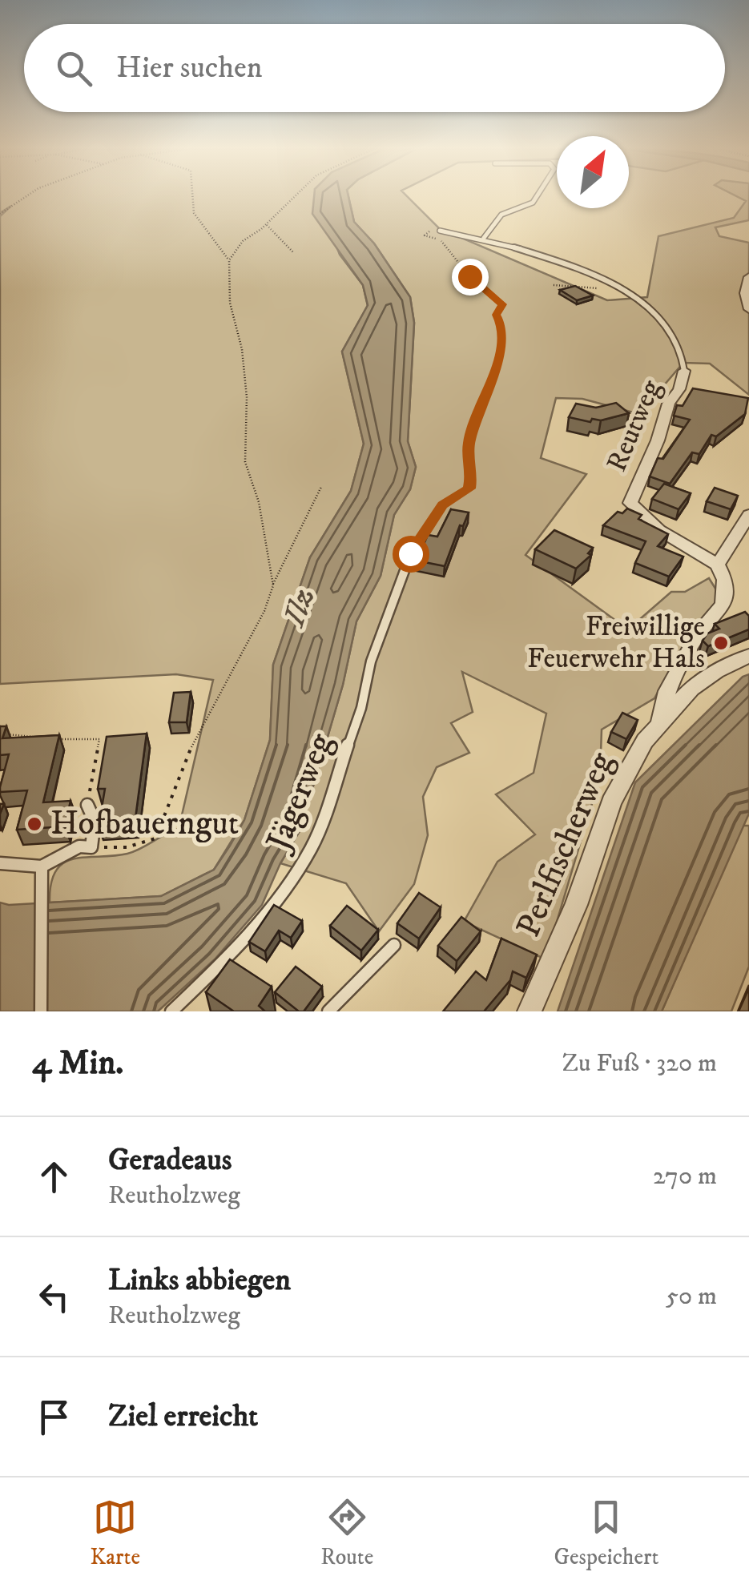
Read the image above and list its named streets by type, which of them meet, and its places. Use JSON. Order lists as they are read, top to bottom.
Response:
{
  "streets": {
    "street": ["Reutweg", "Perlfischerweg"],
    "lane": ["Jägerweg"]
  },
  "water": ["Ilz"],
  "places": ["Freiwillige Feuerwehr Hals", "Hofbauerngut"],
  "north": "top right",
  "page": {
    "search": "Hier suchen",
    "heading": ["4 Min.", "Zu Fuß · 320 m"],
    "list": [
      ["Geradeaus", "Reutholzweg", "270 m"],
      ["Links abbiegen", "Reutholzweg", "50 m"],
      "Ziel erreicht"
    ],
    "nav": ["Karte", "Route", "Gespeichert"]
  }
}
